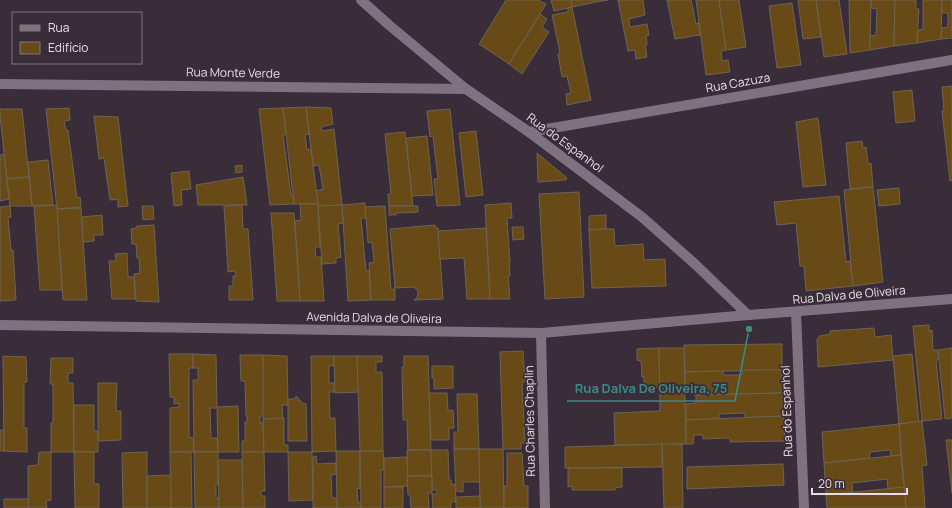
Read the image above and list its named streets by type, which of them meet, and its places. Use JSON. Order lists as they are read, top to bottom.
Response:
{
  "streets": {
    "street": [
      "Rua Monte Verde",
      "Rua Cazuza",
      "Rua do Espanhol",
      "Rua Dalva de Oliveira",
      "Avenida Dalva de Oliveira",
      "Rua Charles Chaplin"
    ]
  },
  "crossings": [
    ["Rua Monte Verde", "Rua do Espanhol"],
    ["Rua Cazuza", "Rua do Espanhol"],
    ["Rua do Espanhol", "Rua Dalva de Oliveira"],
    ["Rua do Espanhol", "Avenida Dalva de Oliveira"],
    ["Rua Dalva de Oliveira", "Avenida Dalva de Oliveira"],
    ["Avenida Dalva de Oliveira", "Rua Charles Chaplin"]
  ],
  "places": ["Rua Dalva De Oliveira, 75"],
  "legend": ["Rua", "Edifício"],
  "scale_bar": "20 m"
}
